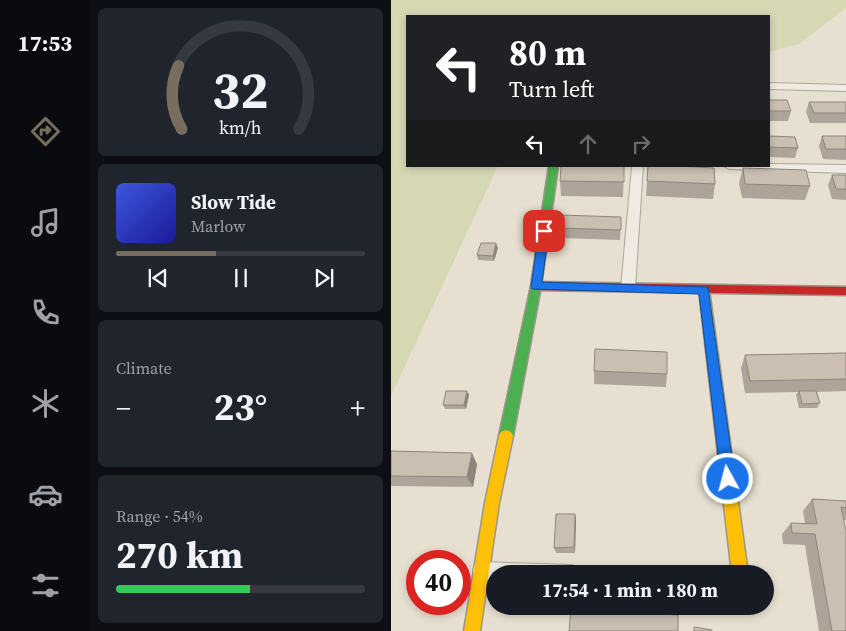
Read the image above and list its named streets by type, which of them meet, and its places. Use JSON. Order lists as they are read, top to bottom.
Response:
{
  "page": {
    "tabs": "17:53",
    "turn": ["80 m", "Turn left"],
    "song": ["Slow Tide", "Marlow"],
    "tile": [
      "Climate",
      ["Range · 54%", "270 km"]
    ],
    "heat": ["−", "23°", "+"],
    "limit": "40",
    "trip": "17:54 · 1 min · 180 m",
    "gauge": ["32", "km/h"]
  }
}
